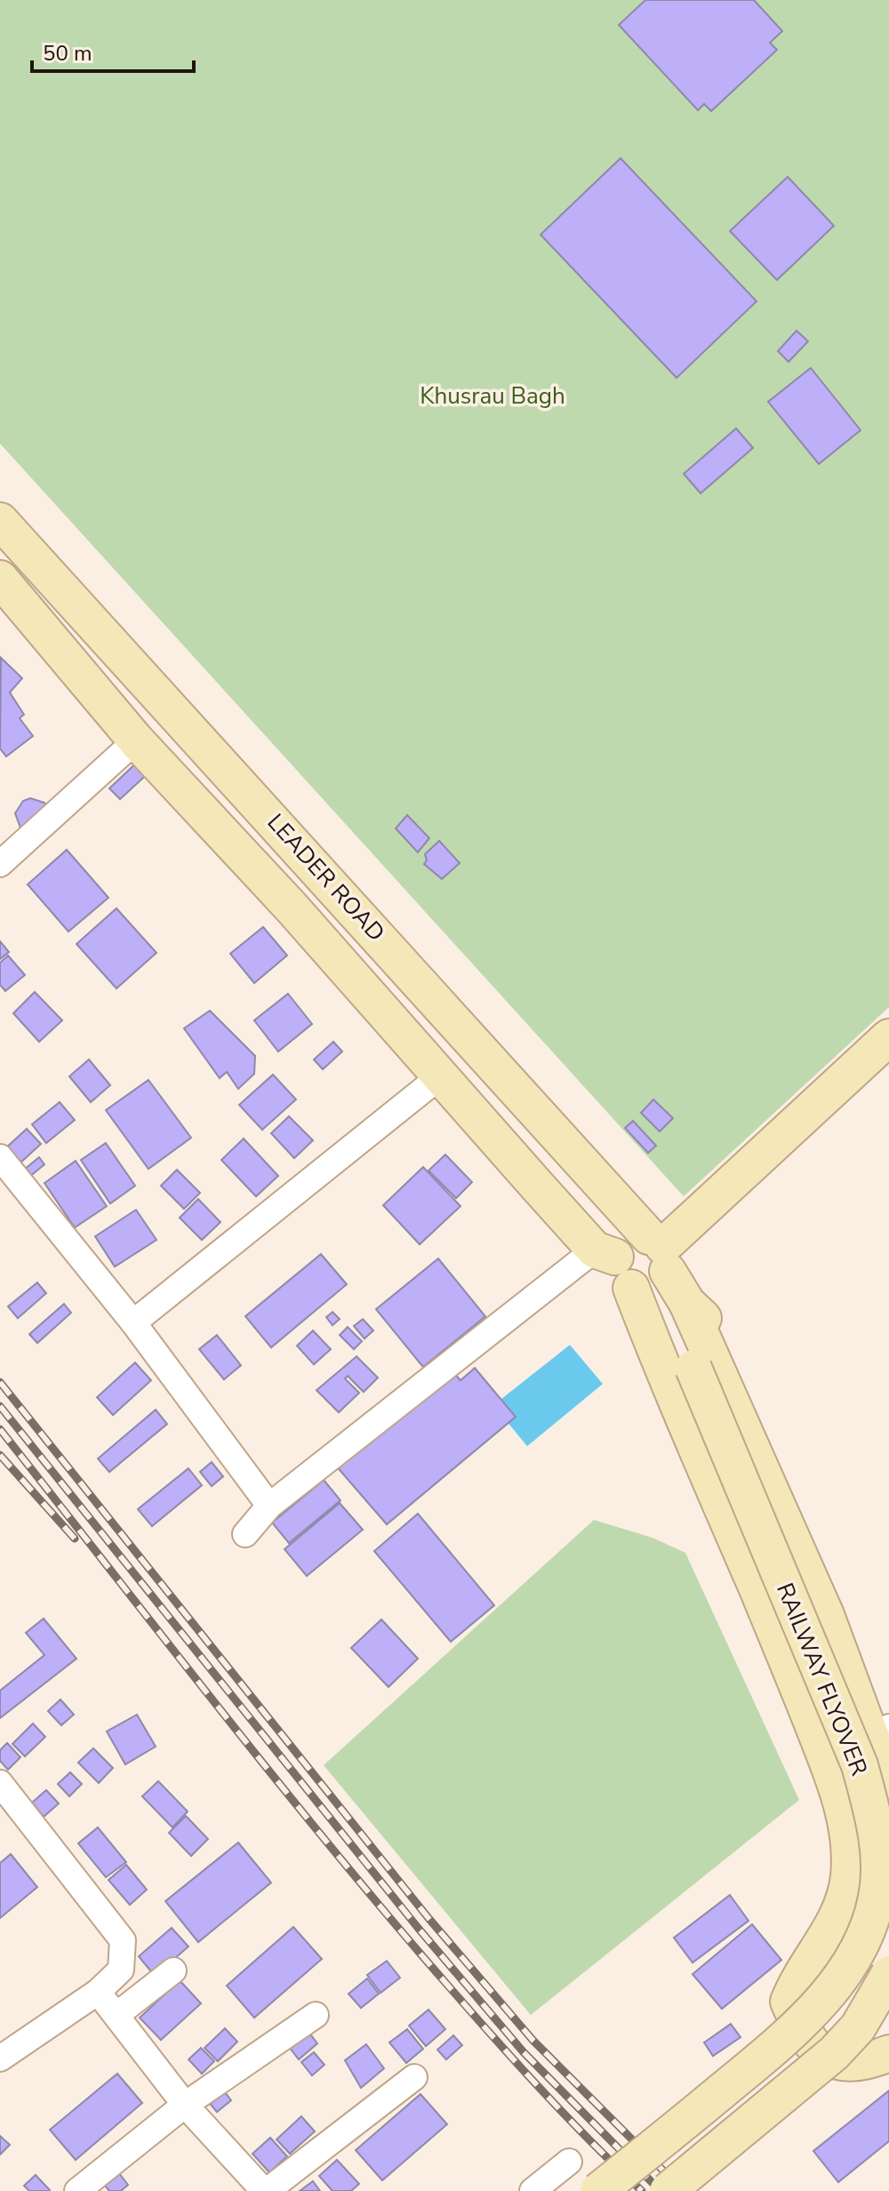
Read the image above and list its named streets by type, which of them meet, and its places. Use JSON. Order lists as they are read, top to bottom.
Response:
{
  "streets": {
    "main road": ["LEADER ROAD", "RAILWAY FLYOVER"]
  },
  "crossings": [
    ["LEADER ROAD", "RAILWAY FLYOVER"]
  ],
  "parks": ["Khusrau Bagh"],
  "scale_bar": "50 m"
}
